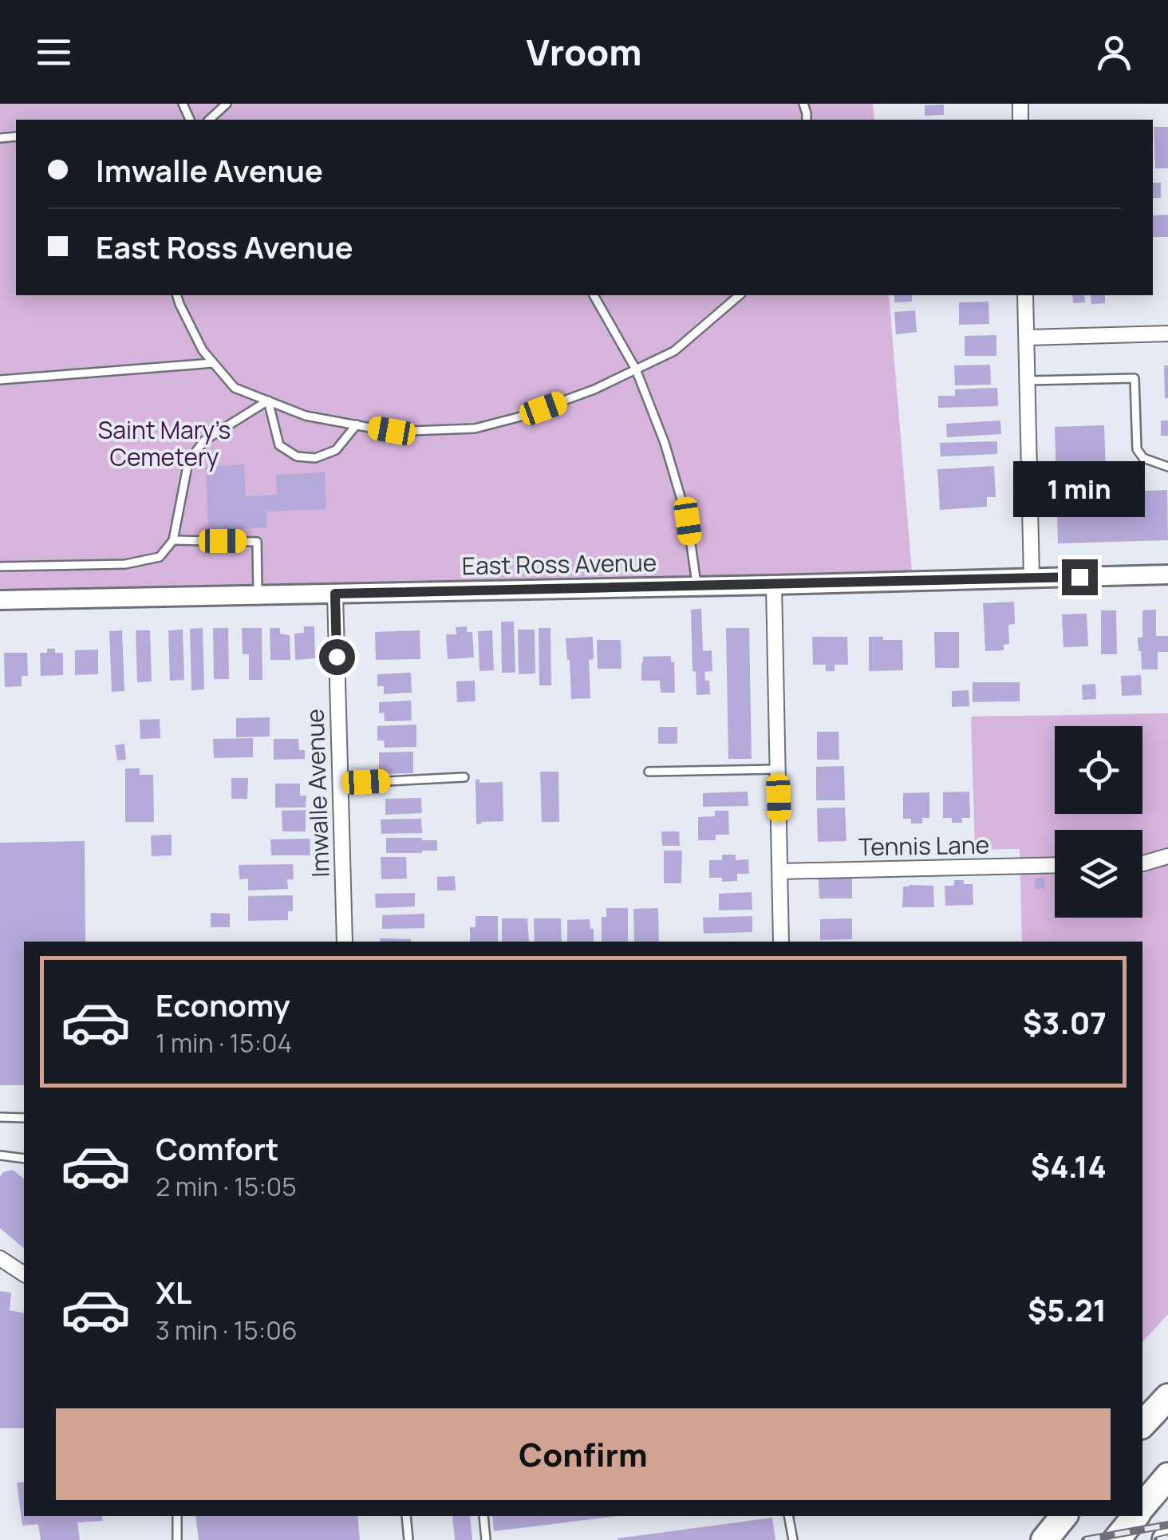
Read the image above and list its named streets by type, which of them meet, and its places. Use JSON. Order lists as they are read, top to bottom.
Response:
{
  "streets": {
    "street": ["East Ross Avenue", "Imwalle Avenue", "Tennis Lane"]
  },
  "crossings": [
    ["East Ross Avenue", "Imwalle Avenue"]
  ],
  "parks": ["Saint Mary’s Cemetery"],
  "page": {
    "header": "Vroom",
    "banner": ["Imwalle Avenue", "East Ross Avenue"],
    "bubble": "1 min",
    "list": [
      {
        "name": "Economy",
        "note": "1 min · 15:04",
        "value": "$3.07"
      },
      {
        "name": "Comfort",
        "note": "2 min · 15:05",
        "value": "$4.14"
      },
      {
        "name": "XL",
        "note": "3 min · 15:06",
        "value": "$5.21"
      }
    ],
    "buttons": "Confirm"
  }
}
